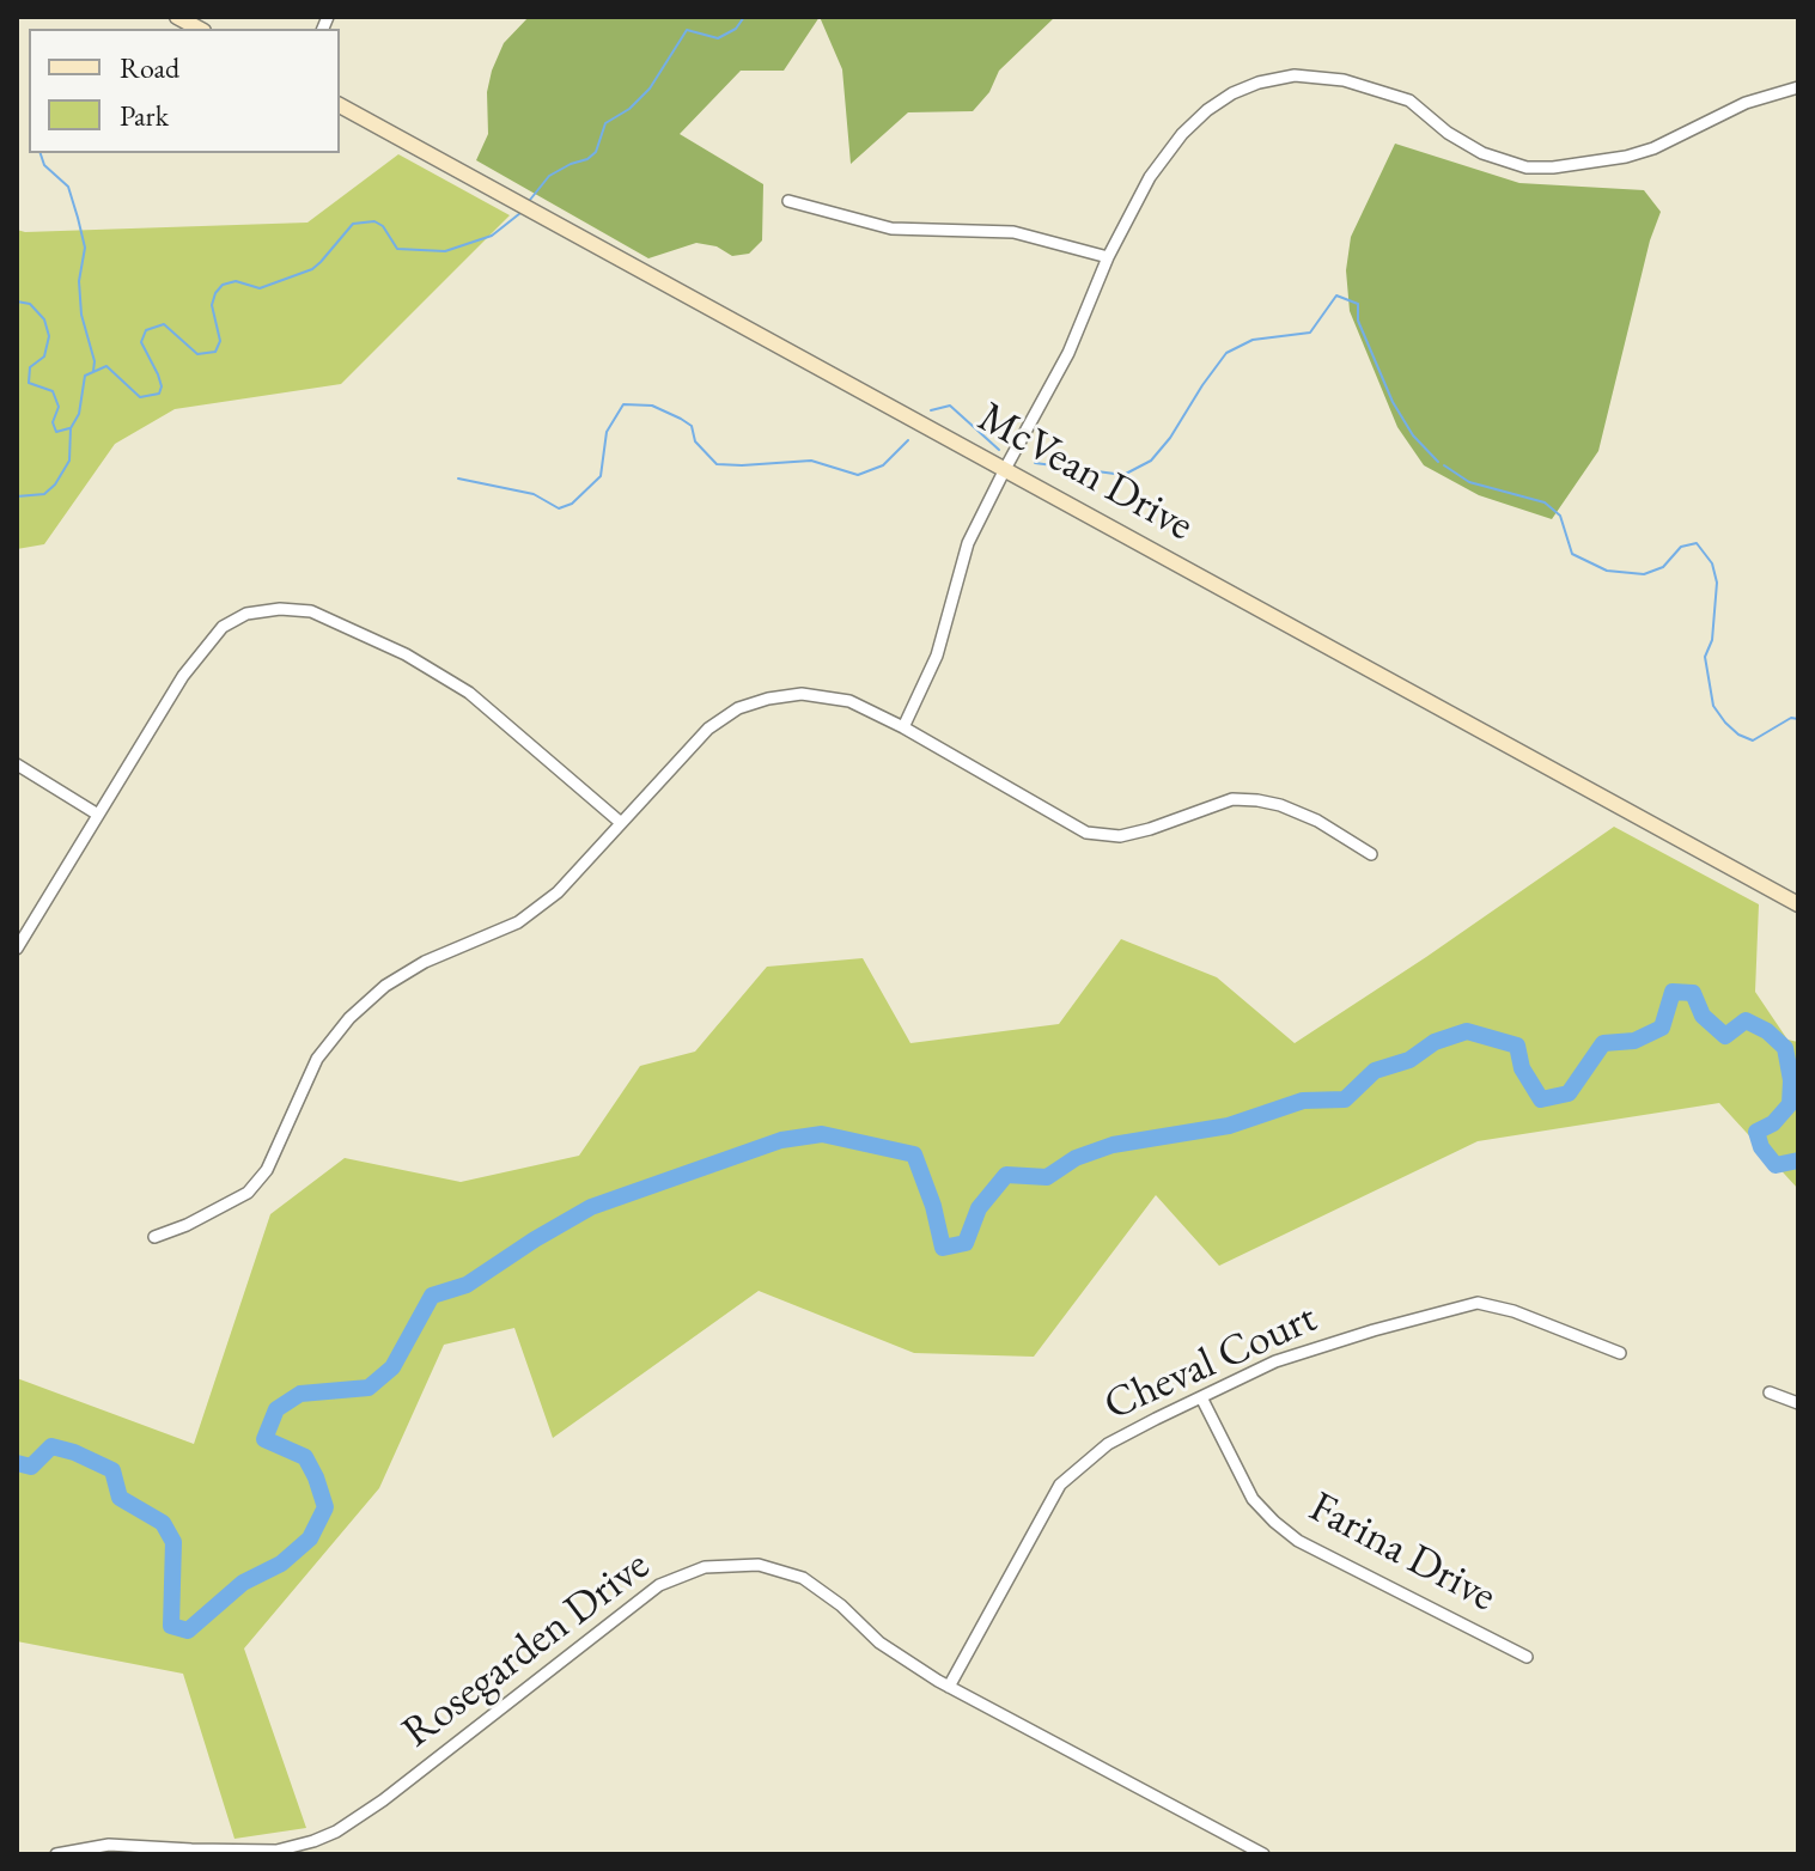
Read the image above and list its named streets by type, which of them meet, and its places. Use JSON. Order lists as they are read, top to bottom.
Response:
{
  "streets": {
    "main road": ["McVean Drive"],
    "street": ["Cheval Court", "Farina Drive", "Rosegarden Drive"]
  },
  "crossings": [
    ["Cheval Court", "Farina Drive"],
    ["Cheval Court", "Rosegarden Drive"]
  ],
  "legend": ["Road", "Park"]
}
